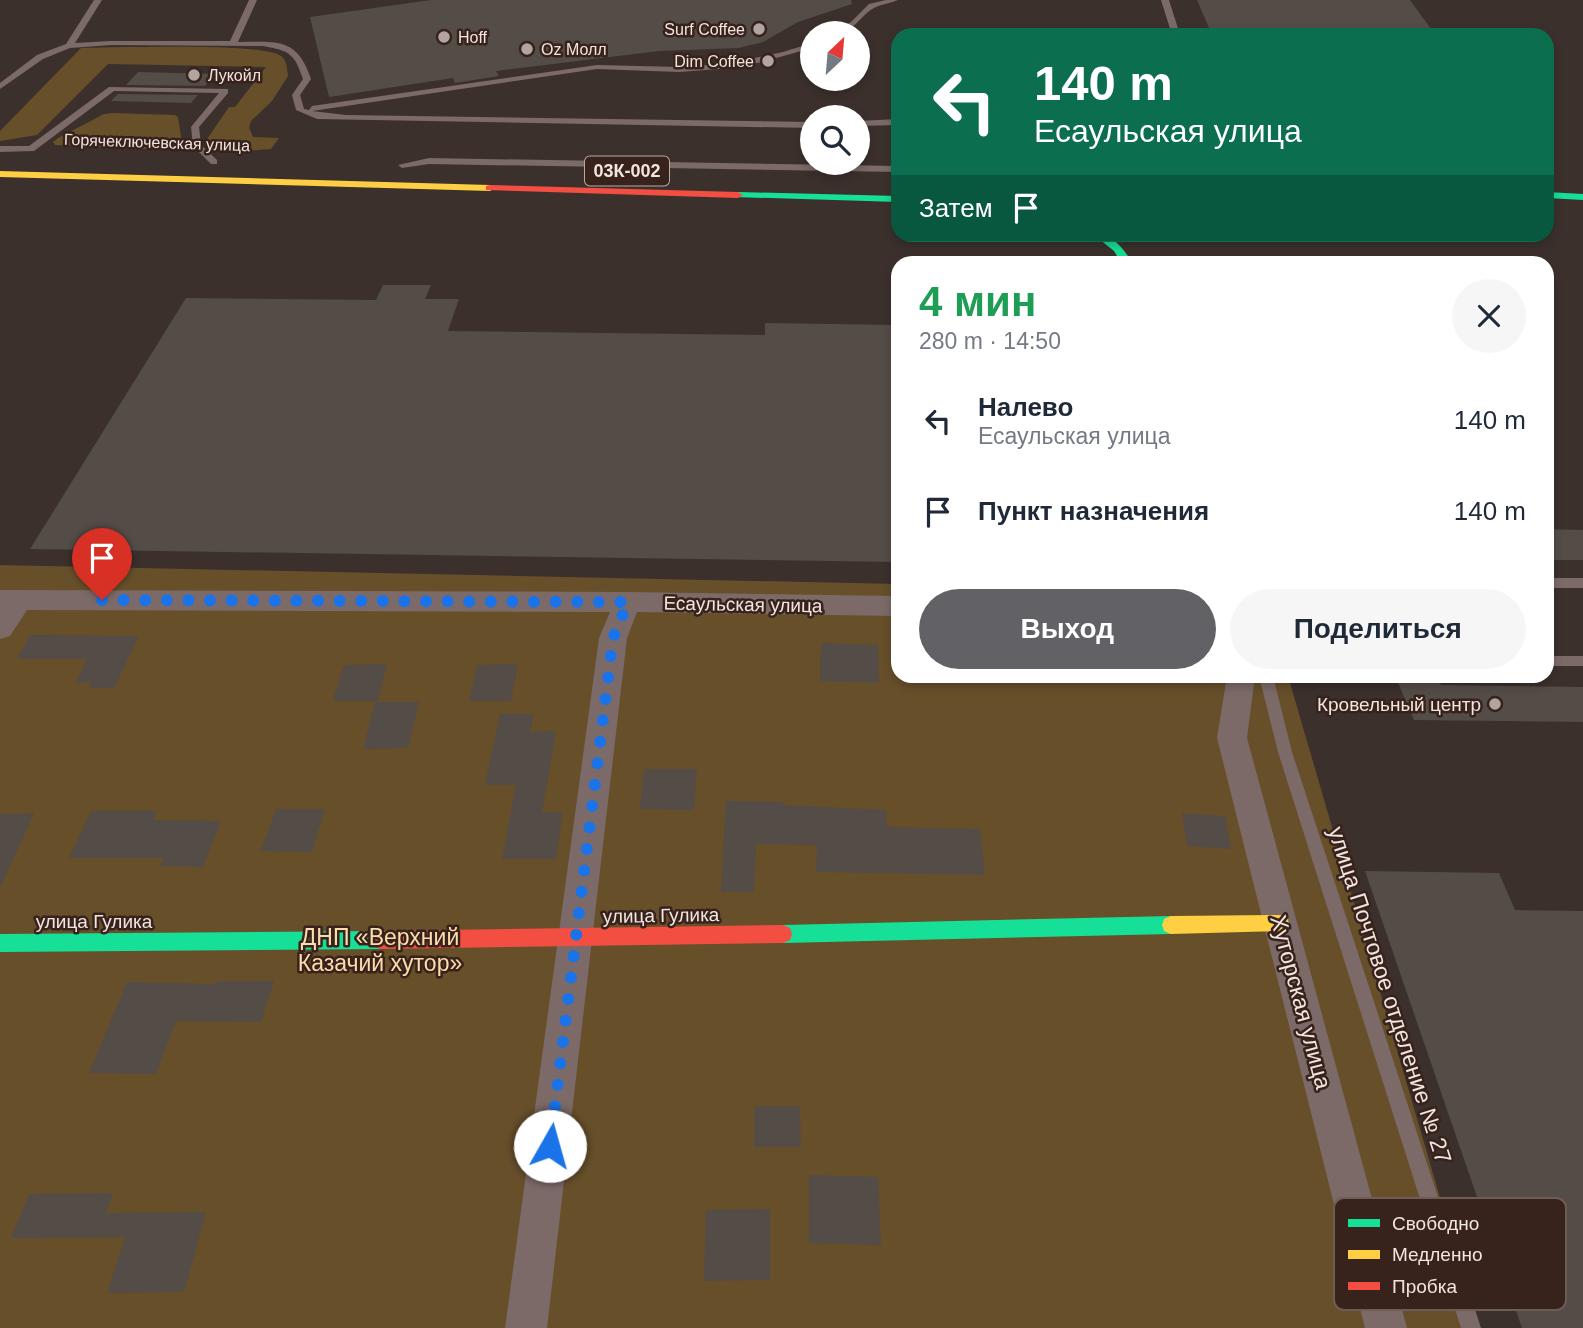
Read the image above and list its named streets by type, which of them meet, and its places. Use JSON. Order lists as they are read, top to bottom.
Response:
{
  "streets": {
    "main road": ["Горячеключевская улица", "03К-002", "улица Гулика"],
    "street": ["Есаульская улица", "Хуторская улица"],
    "lane": ["улица Почтовое отделение № 27"]
  },
  "crossings": [
    ["Горячеключевская улица", "03К-002"],
    ["улица Гулика", "Хуторская улица"]
  ],
  "parks": ["ДНП «Верхний Казачий хутор»"],
  "places": [
    "Surf Coffee",
    "Hoff",
    "Oz Молл",
    "Dim Coffee",
    "Лукойл",
    "Кровельный центр"
  ],
  "legend": ["Свободно", "Медленно", "Пробка"],
  "north": "top right",
  "page": {
    "turn": ["140 m", "Есаульская улица"],
    "then": "Затем",
    "heading": ["4 мин", "280 m · 14:50"],
    "list": [
      {
        "name": "Налево",
        "note": "Есаульская улица",
        "value": "140 m"
      },
      {
        "name": "Пункт назначения",
        "value": "140 m"
      }
    ],
    "buttons": ["Выход", "Поделиться"]
  }
}
